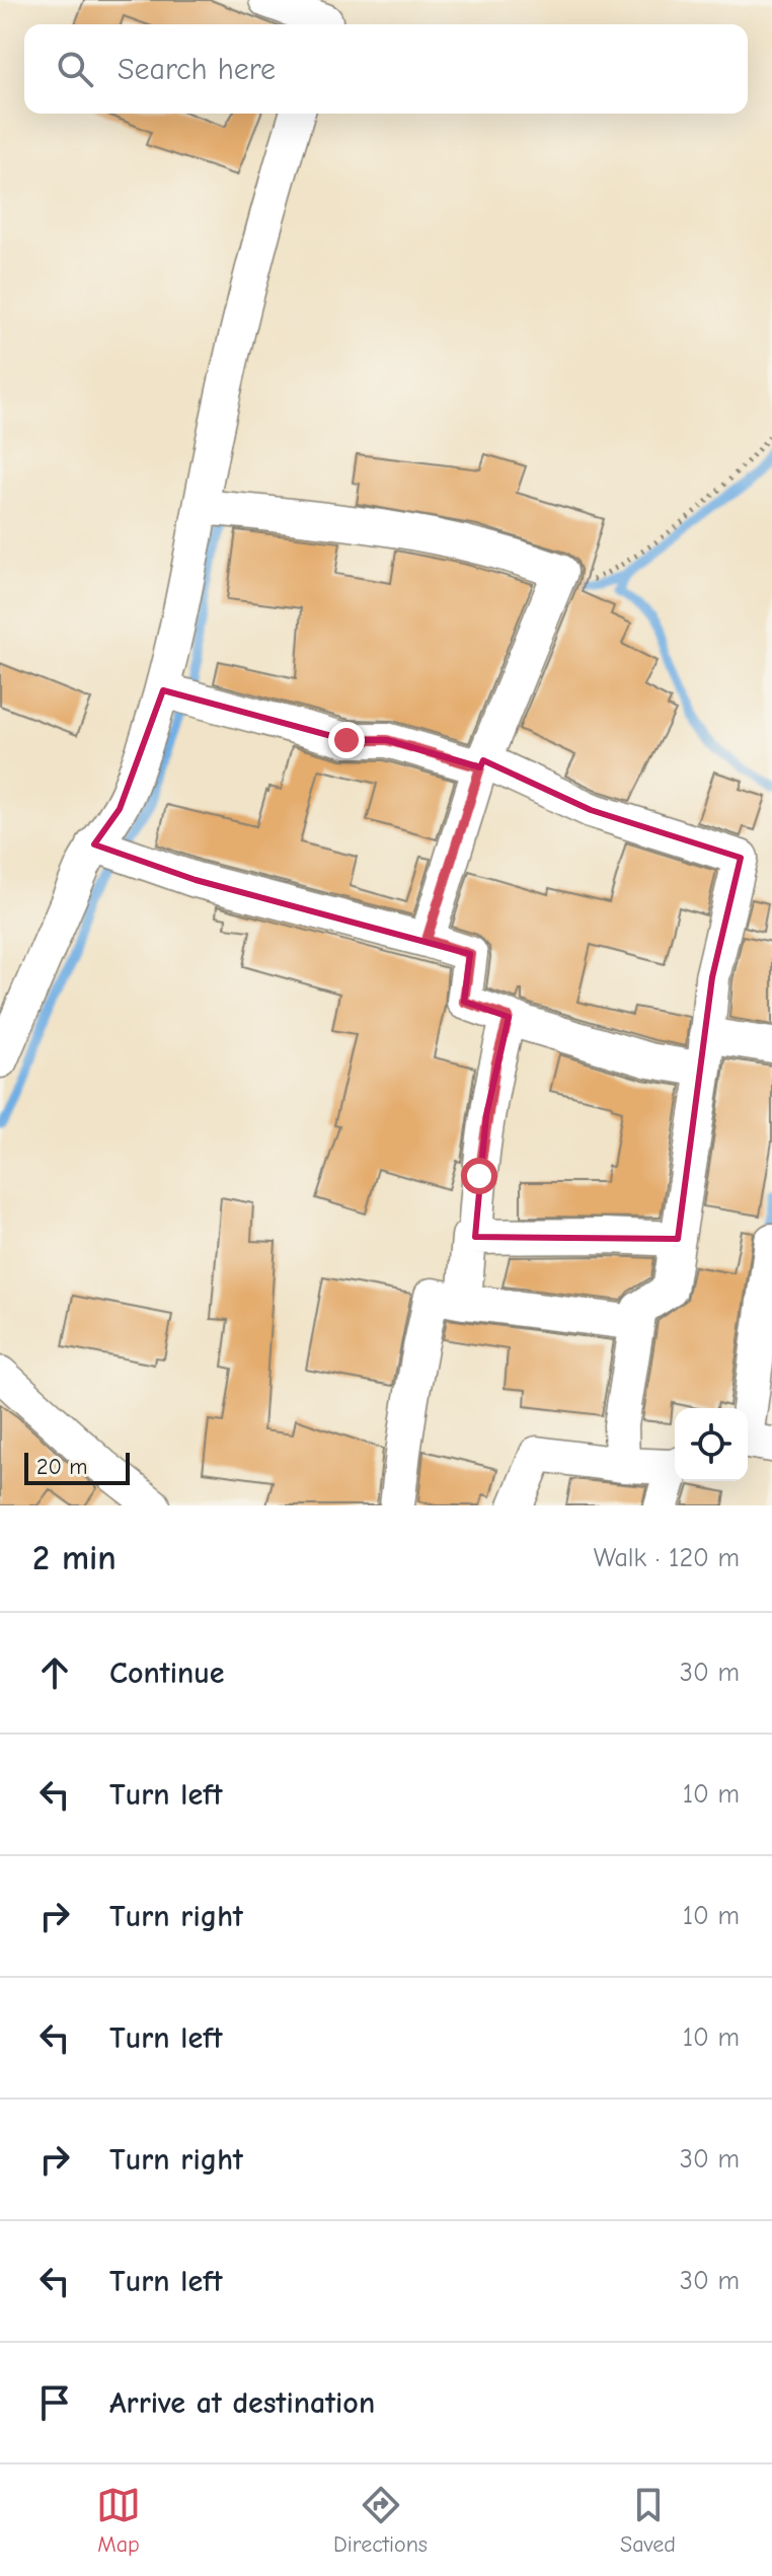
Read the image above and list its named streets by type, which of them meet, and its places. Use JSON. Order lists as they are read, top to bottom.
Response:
{
  "scale_bar": "20 m",
  "page": {
    "search": "Search here",
    "scale": "20 m",
    "heading": ["2 min", "Walk · 120 m"],
    "list": [
      ["Continue", "30 m"],
      ["Turn left", "10 m"],
      ["Turn right", "10 m"],
      ["Turn left", "10 m"],
      ["Turn right", "30 m"],
      ["Turn left", "30 m"],
      "Arrive at destination"
    ],
    "nav": ["Map", "Directions", "Saved"]
  }
}
